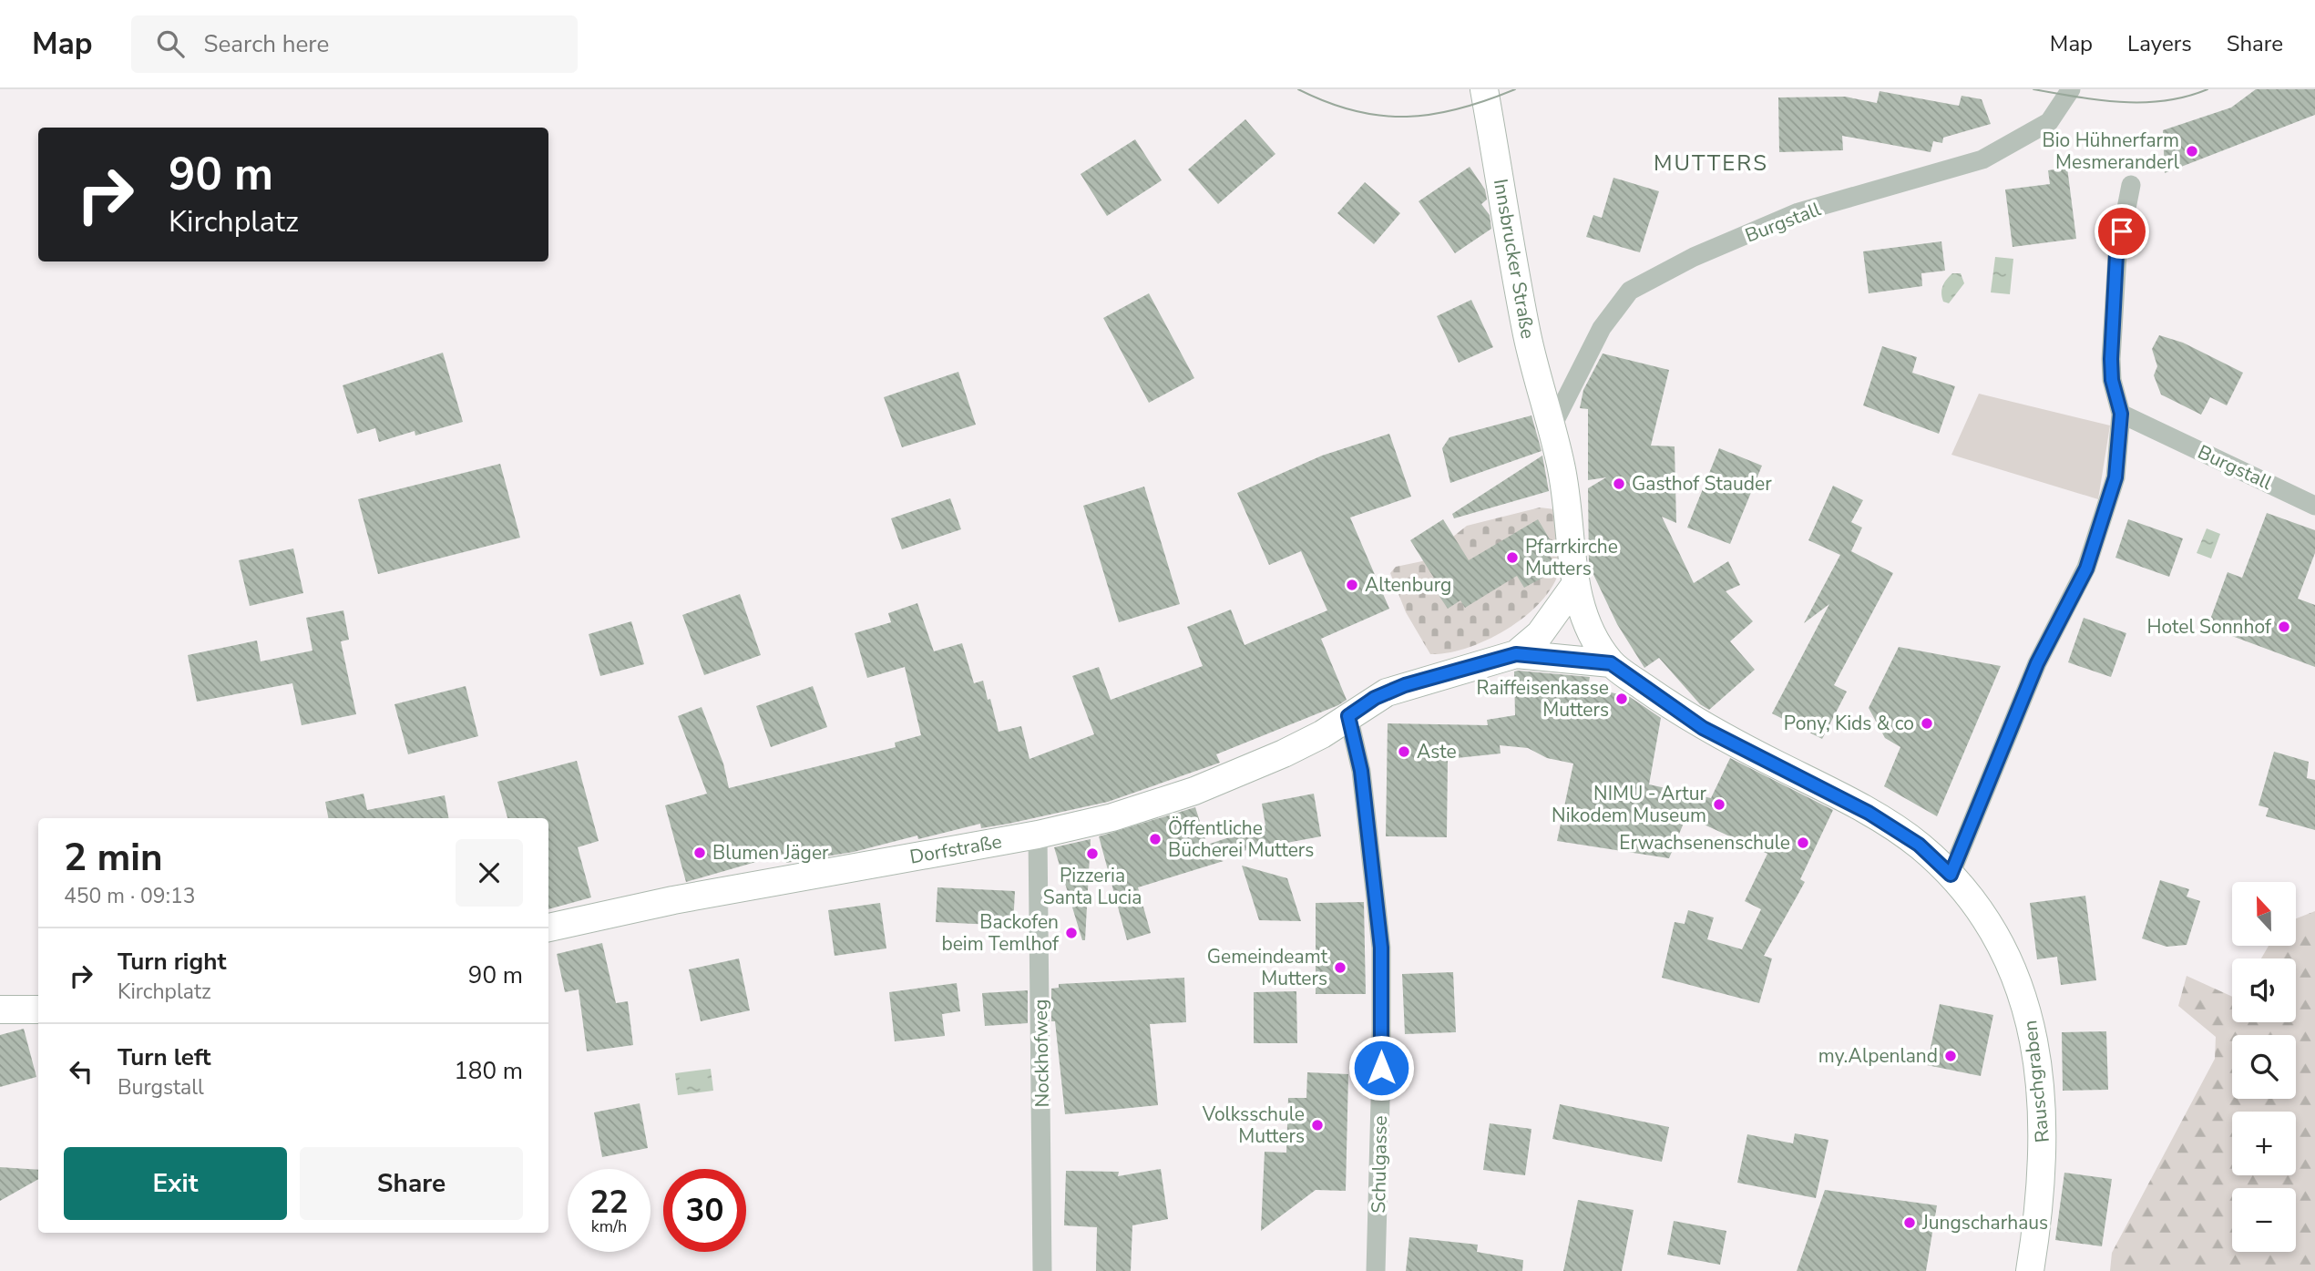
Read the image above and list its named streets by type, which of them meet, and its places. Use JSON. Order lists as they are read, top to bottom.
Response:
{
  "streets": {
    "main road": ["Innsbrucker Straße", "Dorfstraße", "Rauschgraben"],
    "street": ["Burgstall", "Nockhofweg", "Schulgasse"]
  },
  "crossings": [
    ["Burgstall", "Innsbrucker Straße"],
    ["Innsbrucker Straße", "Rauschgraben"],
    ["Dorfstraße", "Nockhofweg"],
    ["Dorfstraße", "Schulgasse"]
  ],
  "districts": ["MUTTERS"],
  "places": [
    "Bio Hühnerfarm Mesmeranderl",
    "Gasthof Stauder",
    "Pfarrkirche Mutters",
    "Altenburg",
    "Hotel Sonnhof",
    "Raiffeisenkasse Mutters",
    "Pony, Kids & co",
    "Aste",
    "NIMU - Artur Nikodem Museum",
    "Öffentliche Bücherei Mutters",
    "Erwachsenenschule",
    "Blumen Jäger",
    "Pizzeria Santa Lucia",
    "Backofen beim Temlhof",
    "Gemeindeamt Mutters",
    "my.Alpenland",
    "Volksschule Mutters",
    "Jungscharhaus"
  ],
  "north": "top",
  "page": {
    "header": "Map",
    "search": "Search here",
    "nav": ["Map", "Layers", "Share"],
    "turn": ["90 m", "Kirchplatz"],
    "heading": ["2 min", "450 m · 09:13"],
    "map_buttons": ["+", "−"],
    "list": [
      {
        "name": "Turn right",
        "note": "Kirchplatz",
        "value": "90 m"
      },
      {
        "name": "Turn left",
        "note": "Burgstall",
        "value": "180 m"
      }
    ],
    "buttons": ["Exit", "Share"],
    "speed": "22 km/h",
    "limit": "30"
  }
}
